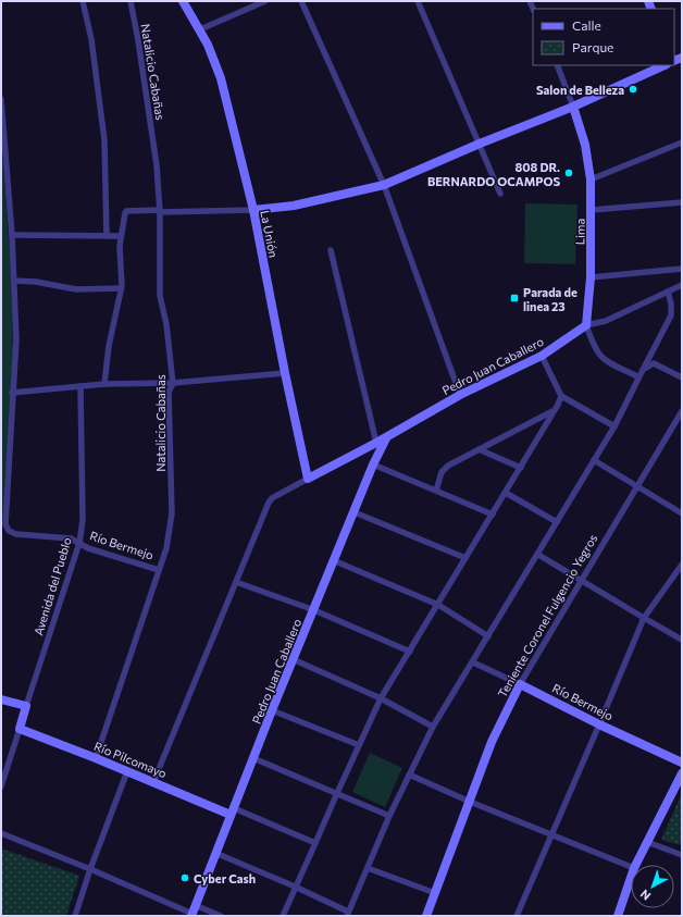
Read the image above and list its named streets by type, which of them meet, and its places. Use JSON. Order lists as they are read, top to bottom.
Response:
{
  "streets": {
    "street": [
      "Natalicio Cabañas",
      "Lima",
      "La Unión",
      "Pedro Juan Caballero",
      "Río Bermejo",
      "Avenida del Pueblo",
      "Teniente Coronel Fulgencio Yegros",
      "Río Pilcomayo"
    ]
  },
  "crossings": [
    ["Natalicio Cabañas", "Río Bermejo"],
    ["Natalicio Cabañas", "Río Pilcomayo"],
    ["Lima", "Pedro Juan Caballero"],
    ["La Unión", "Pedro Juan Caballero"],
    ["Pedro Juan Caballero", "Río Pilcomayo"],
    ["Río Bermejo", "Avenida del Pueblo"],
    ["Río Bermejo", "Teniente Coronel Fulgencio Yegros"],
    ["Avenida del Pueblo", "Río Pilcomayo"]
  ],
  "places": {
    "other": ["Salon de Belleza", "808 DR. BERNARDO OCAMPOS", "Cyber Cash"],
    "transit": ["Parada de linea 23"]
  },
  "legend": ["Calle", "Parque"],
  "north": "bottom left"
}
